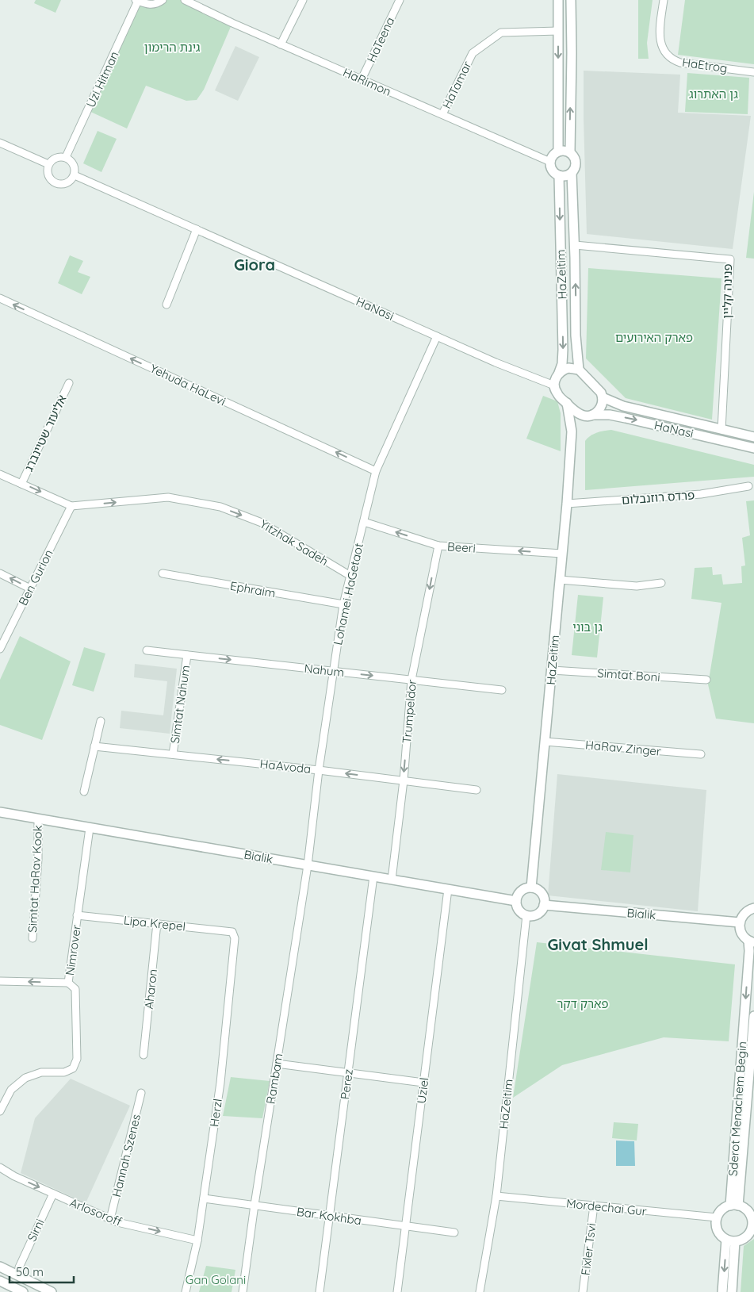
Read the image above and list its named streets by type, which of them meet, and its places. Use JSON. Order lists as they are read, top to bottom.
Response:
{
  "streets": {
    "street": [
      "HaTeena",
      "HaEtrog",
      "Uzi Hitman",
      "HaRimon",
      "HaTamar",
      "HaZeitim",
      "פנינה קליין",
      "HaNasi",
      "Yehuda HaLevi",
      "אליעזר שטיינברג",
      "פרדס רוזנבלום",
      "Yitzhak Sadeh",
      "Beeri",
      "Ben Gurion",
      "Ephraim",
      "Lohamei HaGetaot",
      "Nahum",
      "Simtat Boni",
      "Simtat Nahum",
      "Trumpeldor",
      "HaRav Zinger",
      "HaAvoda",
      "Bialik",
      "Simtat HaRav Kook",
      "Lipa Krepel",
      "Nimrover",
      "Aharon",
      "Rambam",
      "Perez",
      "Uziel",
      "Sderot Menachem Begin",
      "Herzl",
      "Hannah Szenes",
      "Mordechai Gur",
      "Arlosoroff",
      "Bar Kokhba",
      "Sirni",
      "Fixler Tsvi"
    ]
  },
  "crossings": [
    ["HaTeena", "HaRimon"],
    ["Uzi Hitman", "HaNasi"],
    ["HaRimon", "HaTamar"],
    ["HaRimon", "HaZeitim"],
    ["HaZeitim", "פנינה קליין"],
    ["HaZeitim", "HaNasi"],
    ["HaZeitim", "פרדס רוזנבלום"],
    ["HaZeitim", "Beeri"],
    ["HaZeitim", "Simtat Boni"],
    ["HaZeitim", "HaRav Zinger"],
    ["HaZeitim", "Bialik"],
    ["HaZeitim", "Mordechai Gur"],
    ["פנינה קליין", "HaNasi"],
    ["HaNasi", "Lohamei HaGetaot"],
    ["Yehuda HaLevi", "Lohamei HaGetaot"],
    ["Yitzhak Sadeh", "Ben Gurion"],
    ["Yitzhak Sadeh", "Lohamei HaGetaot"],
    ["Beeri", "Lohamei HaGetaot"],
    ["Beeri", "Trumpeldor"],
    ["Ephraim", "Lohamei HaGetaot"],
    ["Lohamei HaGetaot", "Nahum"],
    ["Lohamei HaGetaot", "HaAvoda"],
    ["Lohamei HaGetaot", "Bialik"],
    ["Lohamei HaGetaot", "Rambam"],
    ["Nahum", "Simtat Nahum"],
    ["Nahum", "Trumpeldor"],
    ["Simtat Nahum", "HaAvoda"],
    ["Trumpeldor", "HaAvoda"],
    ["Trumpeldor", "Bialik"],
    ["Bialik", "Simtat HaRav Kook"],
    ["Bialik", "Nimrover"],
    ["Bialik", "Rambam"],
    ["Bialik", "Perez"],
    ["Bialik", "Uziel"],
    ["Lipa Krepel", "Nimrover"],
    ["Lipa Krepel", "Aharon"],
    ["Lipa Krepel", "Herzl"],
    ["Rambam", "Bar Kokhba"],
    ["Perez", "Bar Kokhba"],
    ["Uziel", "Bar Kokhba"],
    ["Sderot Menachem Begin", "Mordechai Gur"],
    ["Herzl", "Arlosoroff"],
    ["Herzl", "Bar Kokhba"],
    ["Hannah Szenes", "Arlosoroff"],
    ["Mordechai Gur", "Fixler Tsvi"],
    ["Arlosoroff", "Sirni"]
  ],
  "one_way": [
    "Yehuda HaLevi",
    "Yitzhak Sadeh",
    "Beeri",
    "Nahum",
    "Trumpeldor",
    "HaAvoda",
    "Arlosoroff"
  ],
  "districts": ["Giora", "Givat Shmuel"],
  "parks": [
    "גינת הרימון",
    "גן האתרוג",
    "פארק האירועים",
    "גן בוני",
    "פארק דקר",
    "Gan Golani"
  ],
  "scale_bar": "50 m"
}
